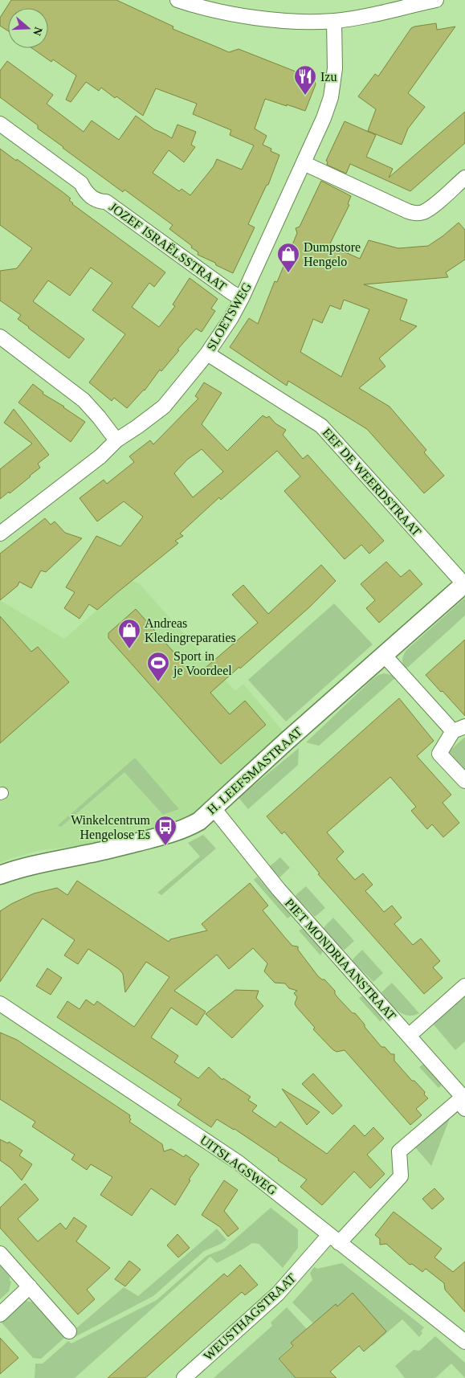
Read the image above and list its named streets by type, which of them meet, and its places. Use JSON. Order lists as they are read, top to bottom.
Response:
{
  "streets": {
    "street": [
      "JOZEF ISRAËLSSTRAAT",
      "SLOETSWEG",
      "EEF DE WEERDSTRAAT",
      "H. LEEFSMASTRAAT",
      "PIET MONDRIAANSTRAAT",
      "UITSLAGSWEG",
      "WEUSTHAGSTRAAT"
    ]
  },
  "crossings": [
    ["JOZEF ISRAËLSSTRAAT", "SLOETSWEG"],
    ["SLOETSWEG", "EEF DE WEERDSTRAAT"],
    ["EEF DE WEERDSTRAAT", "H. LEEFSMASTRAAT"],
    ["H. LEEFSMASTRAAT", "PIET MONDRIAANSTRAAT"],
    ["PIET MONDRIAANSTRAAT", "WEUSTHAGSTRAAT"],
    ["UITSLAGSWEG", "WEUSTHAGSTRAAT"]
  ],
  "places": {
    "restaurant": ["Izu"],
    "shop": ["Dumpstore Hengelo", "Andreas Kledingreparaties"],
    "sports": ["Sport in je Voordeel"],
    "bus stop": ["Winkelcentrum Hengelose Es"]
  },
  "north": "right"
}
